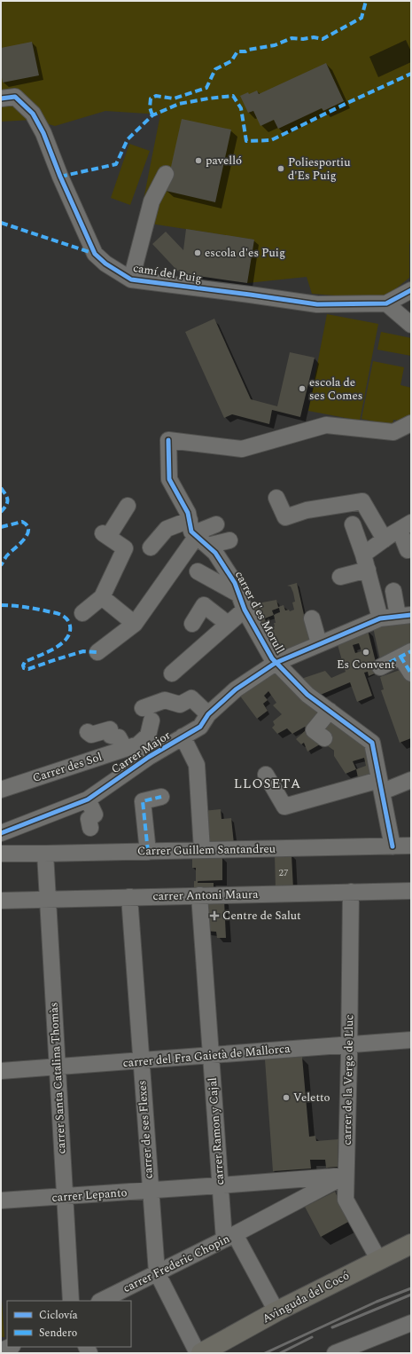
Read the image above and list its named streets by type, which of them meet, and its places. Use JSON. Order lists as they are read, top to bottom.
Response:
{
  "streets": {
    "main road": ["Avinguda del Cocó"],
    "street": [
      "camí del Puig",
      "carrer d'es Morull",
      "Carrer Major",
      "Carrer des Sol",
      "Carrer Guillem Santandreu",
      "carrer Antoni Maura",
      "carrer del Fra Gaietà de Mallorca",
      "carrer Santa Catalina Thomàs",
      "carrer de la Verge de Lluc",
      "carrer de ses Flexes",
      "carrer Ramon y Cajal",
      "carrer Lepanto",
      "carrer Frederic Chopin"
    ]
  },
  "crossings": [
    ["carrer d'es Morull", "Carrer Major"],
    ["carrer d'es Morull", "Carrer Guillem Santandreu"],
    ["Carrer Guillem Santandreu", "carrer Santa Catalina Thomàs"],
    ["carrer Antoni Maura", "carrer Santa Catalina Thomàs"],
    ["carrer Antoni Maura", "carrer de la Verge de Lluc"],
    ["carrer Antoni Maura", "carrer de ses Flexes"],
    ["carrer Antoni Maura", "carrer Ramon y Cajal"],
    ["carrer del Fra Gaietà de Mallorca", "carrer Santa Catalina Thomàs"],
    ["carrer del Fra Gaietà de Mallorca", "carrer de la Verge de Lluc"],
    ["carrer del Fra Gaietà de Mallorca", "carrer de ses Flexes"],
    ["carrer del Fra Gaietà de Mallorca", "carrer Ramon y Cajal"],
    ["carrer Santa Catalina Thomàs", "carrer Lepanto"],
    ["carrer de la Verge de Lluc", "carrer Lepanto"],
    ["carrer de la Verge de Lluc", "carrer Frederic Chopin"],
    ["carrer de la Verge de Lluc", "Avinguda del Cocó"],
    ["carrer de ses Flexes", "carrer Lepanto"],
    ["carrer de ses Flexes", "carrer Frederic Chopin"],
    ["carrer Ramon y Cajal", "carrer Lepanto"],
    ["carrer Ramon y Cajal", "carrer Frederic Chopin"],
    ["carrer Ramon y Cajal", "Avinguda del Cocó"],
    ["carrer Lepanto", "carrer Frederic Chopin"]
  ],
  "districts": ["LLOSETA"],
  "places": {
    "other": [
      "pavelló",
      "Poliesportiu d'Es Puig",
      "escola d'es Puig",
      "escola de ses Comes",
      "Es Convent",
      "Veletto"
    ],
    "health": ["Centre de Salut"]
  },
  "house_numbers": ["27"],
  "legend": ["Ciclovía", "Sendero"]
}
